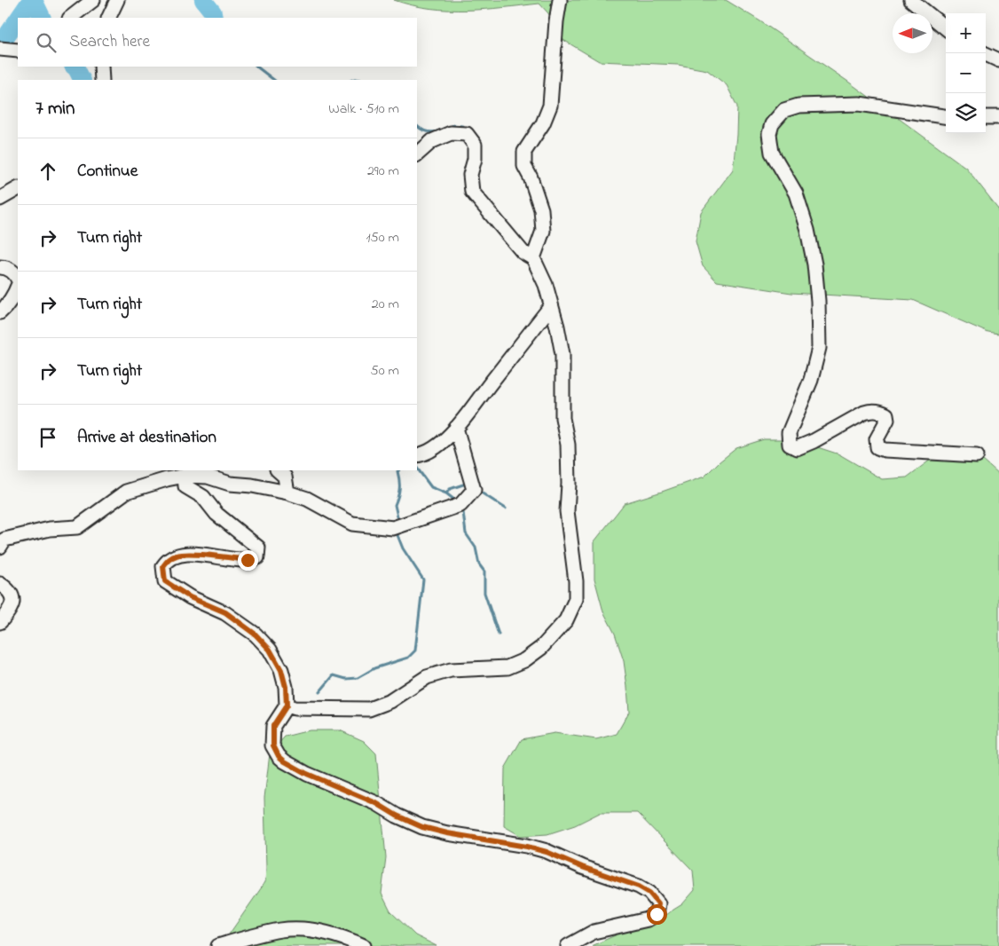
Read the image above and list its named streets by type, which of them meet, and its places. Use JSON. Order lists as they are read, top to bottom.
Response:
{
  "north": "left",
  "page": {
    "map_buttons": ["+", "−"],
    "search": "Search here",
    "heading": ["7 min", "Walk · 510 m"],
    "list": [
      ["Continue", "290 m"],
      ["Turn right", "150 m"],
      ["Turn right", "20 m"],
      ["Turn right", "50 m"],
      "Arrive at destination"
    ]
  }
}
